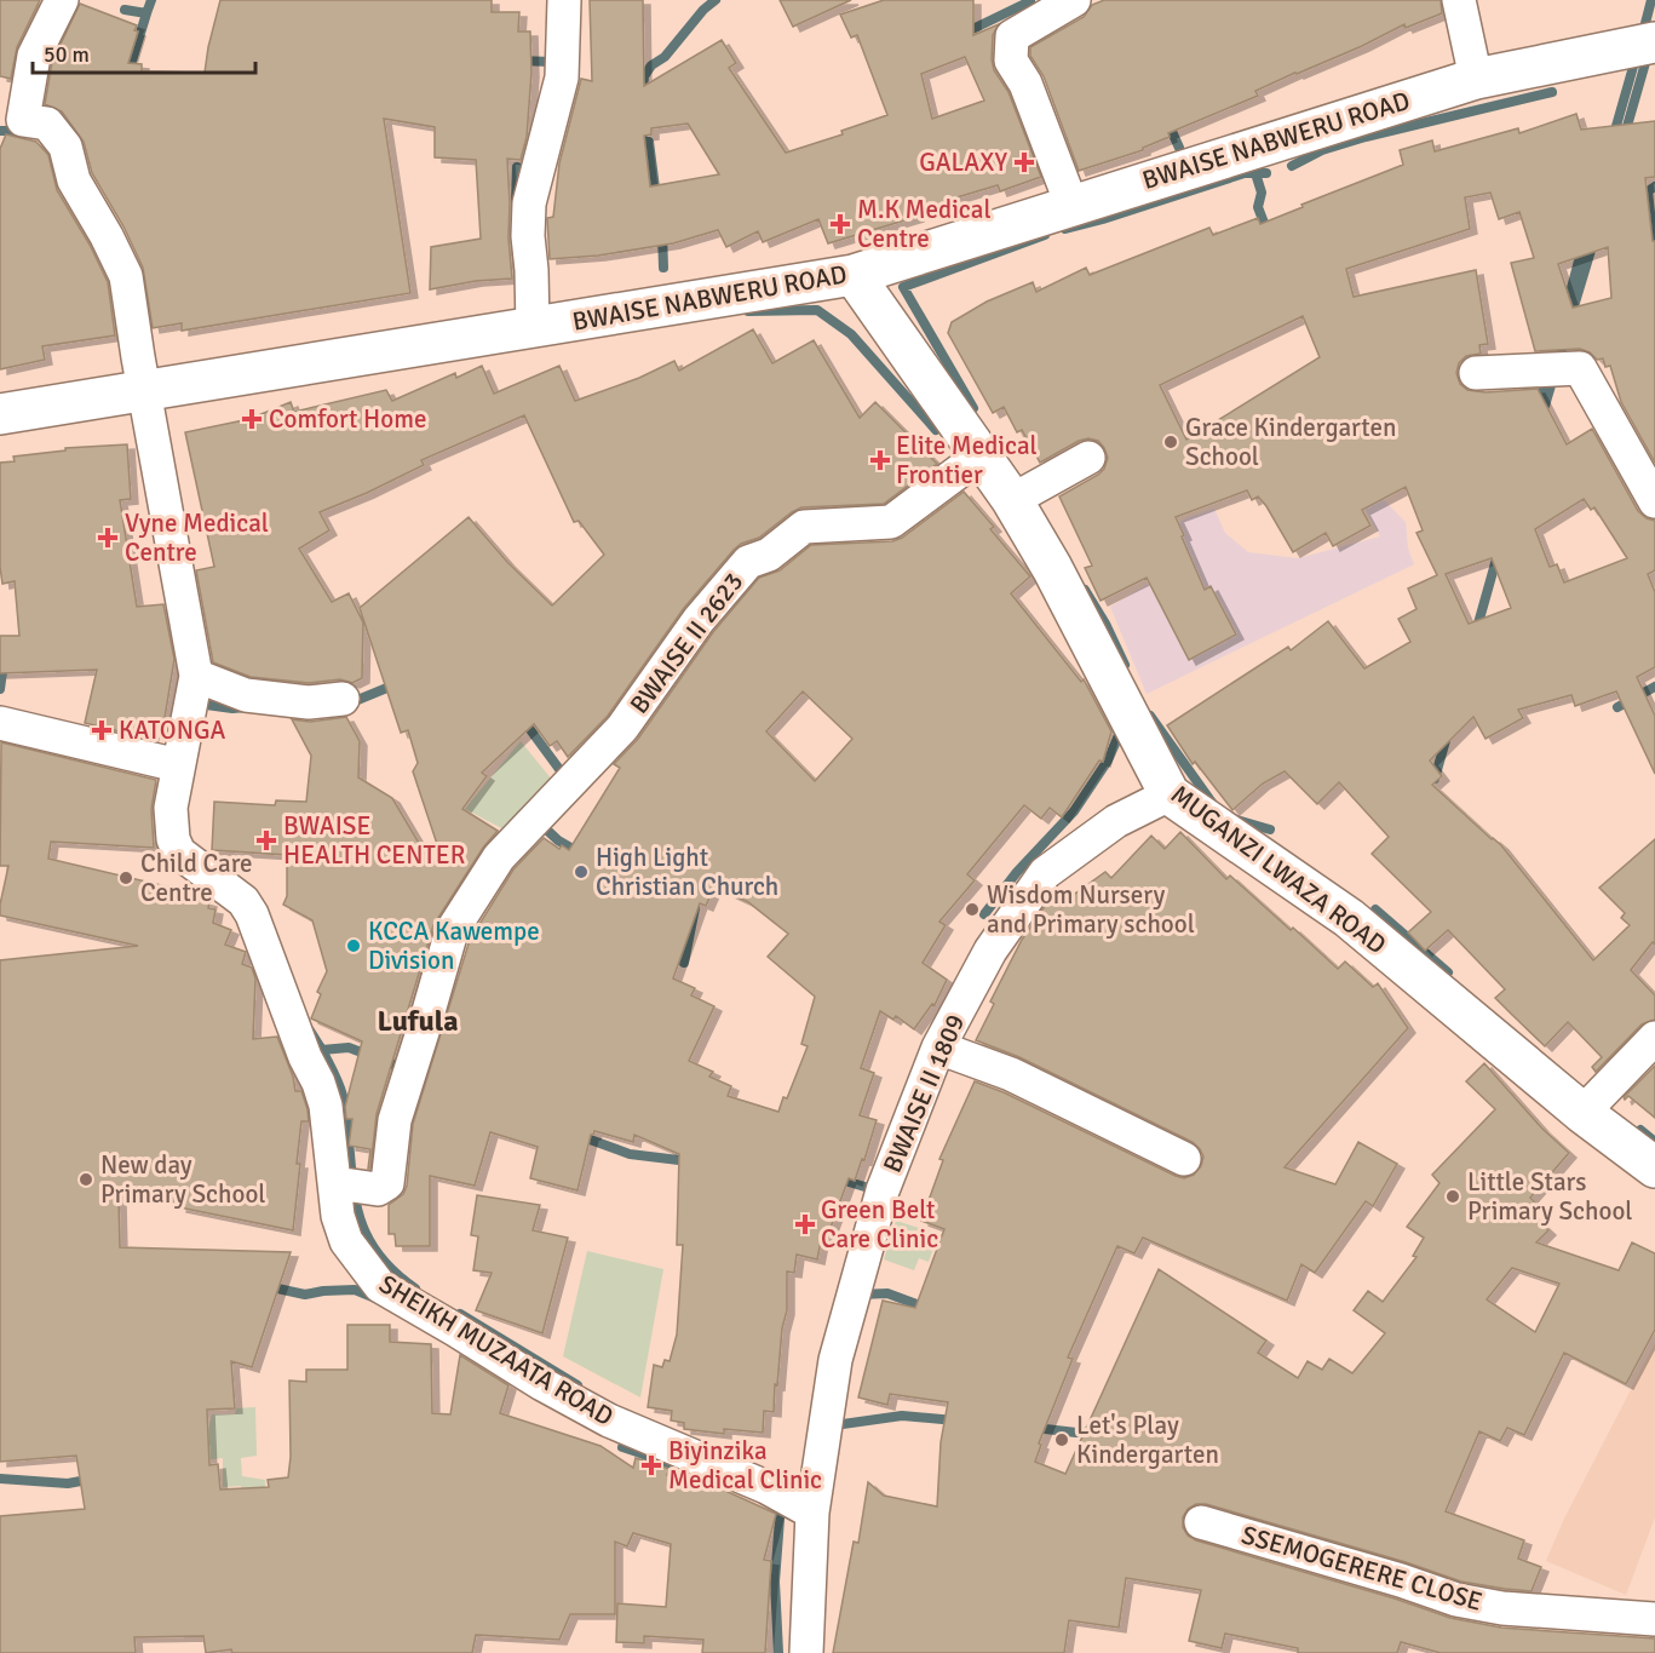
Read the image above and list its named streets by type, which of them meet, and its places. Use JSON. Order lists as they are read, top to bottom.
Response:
{
  "streets": {
    "main road": ["BWAISE NABWERU ROAD", "MUGANZI LWAZA ROAD"],
    "street": [
      "BWAISE II 2623",
      "BWAISE II 1809",
      "SHEIKH MUZAATA ROAD",
      "SSEMOGERERE CLOSE"
    ]
  },
  "crossings": [
    ["BWAISE NABWERU ROAD", "MUGANZI LWAZA ROAD"],
    ["BWAISE NABWERU ROAD", "SHEIKH MUZAATA ROAD"],
    ["BWAISE II 2623", "MUGANZI LWAZA ROAD"],
    ["BWAISE II 2623", "SHEIKH MUZAATA ROAD"],
    ["MUGANZI LWAZA ROAD", "BWAISE II 1809"],
    ["BWAISE II 1809", "SHEIKH MUZAATA ROAD"]
  ],
  "districts": ["Lufula"],
  "places": {
    "health": [
      "GALAXY",
      "M.K Medical Centre",
      "Comfort Home",
      "Elite Medical Frontier",
      "Vyne Medical Centre",
      "KATONGA",
      "BWAISE HEALTH CENTER",
      "Green Belt Care Clinic",
      "Biyinzika Medical Clinic"
    ],
    "other": [
      "Grace Kindergarten School",
      "High Light Christian Church",
      "Child Care Centre",
      "Wisdom Nursery and Primary school",
      "KCCA Kawempe Division",
      "New day Primary School",
      "Little Stars Primary School",
      "Let's Play Kindergarten"
    ]
  },
  "scale_bar": "50 m"
}
